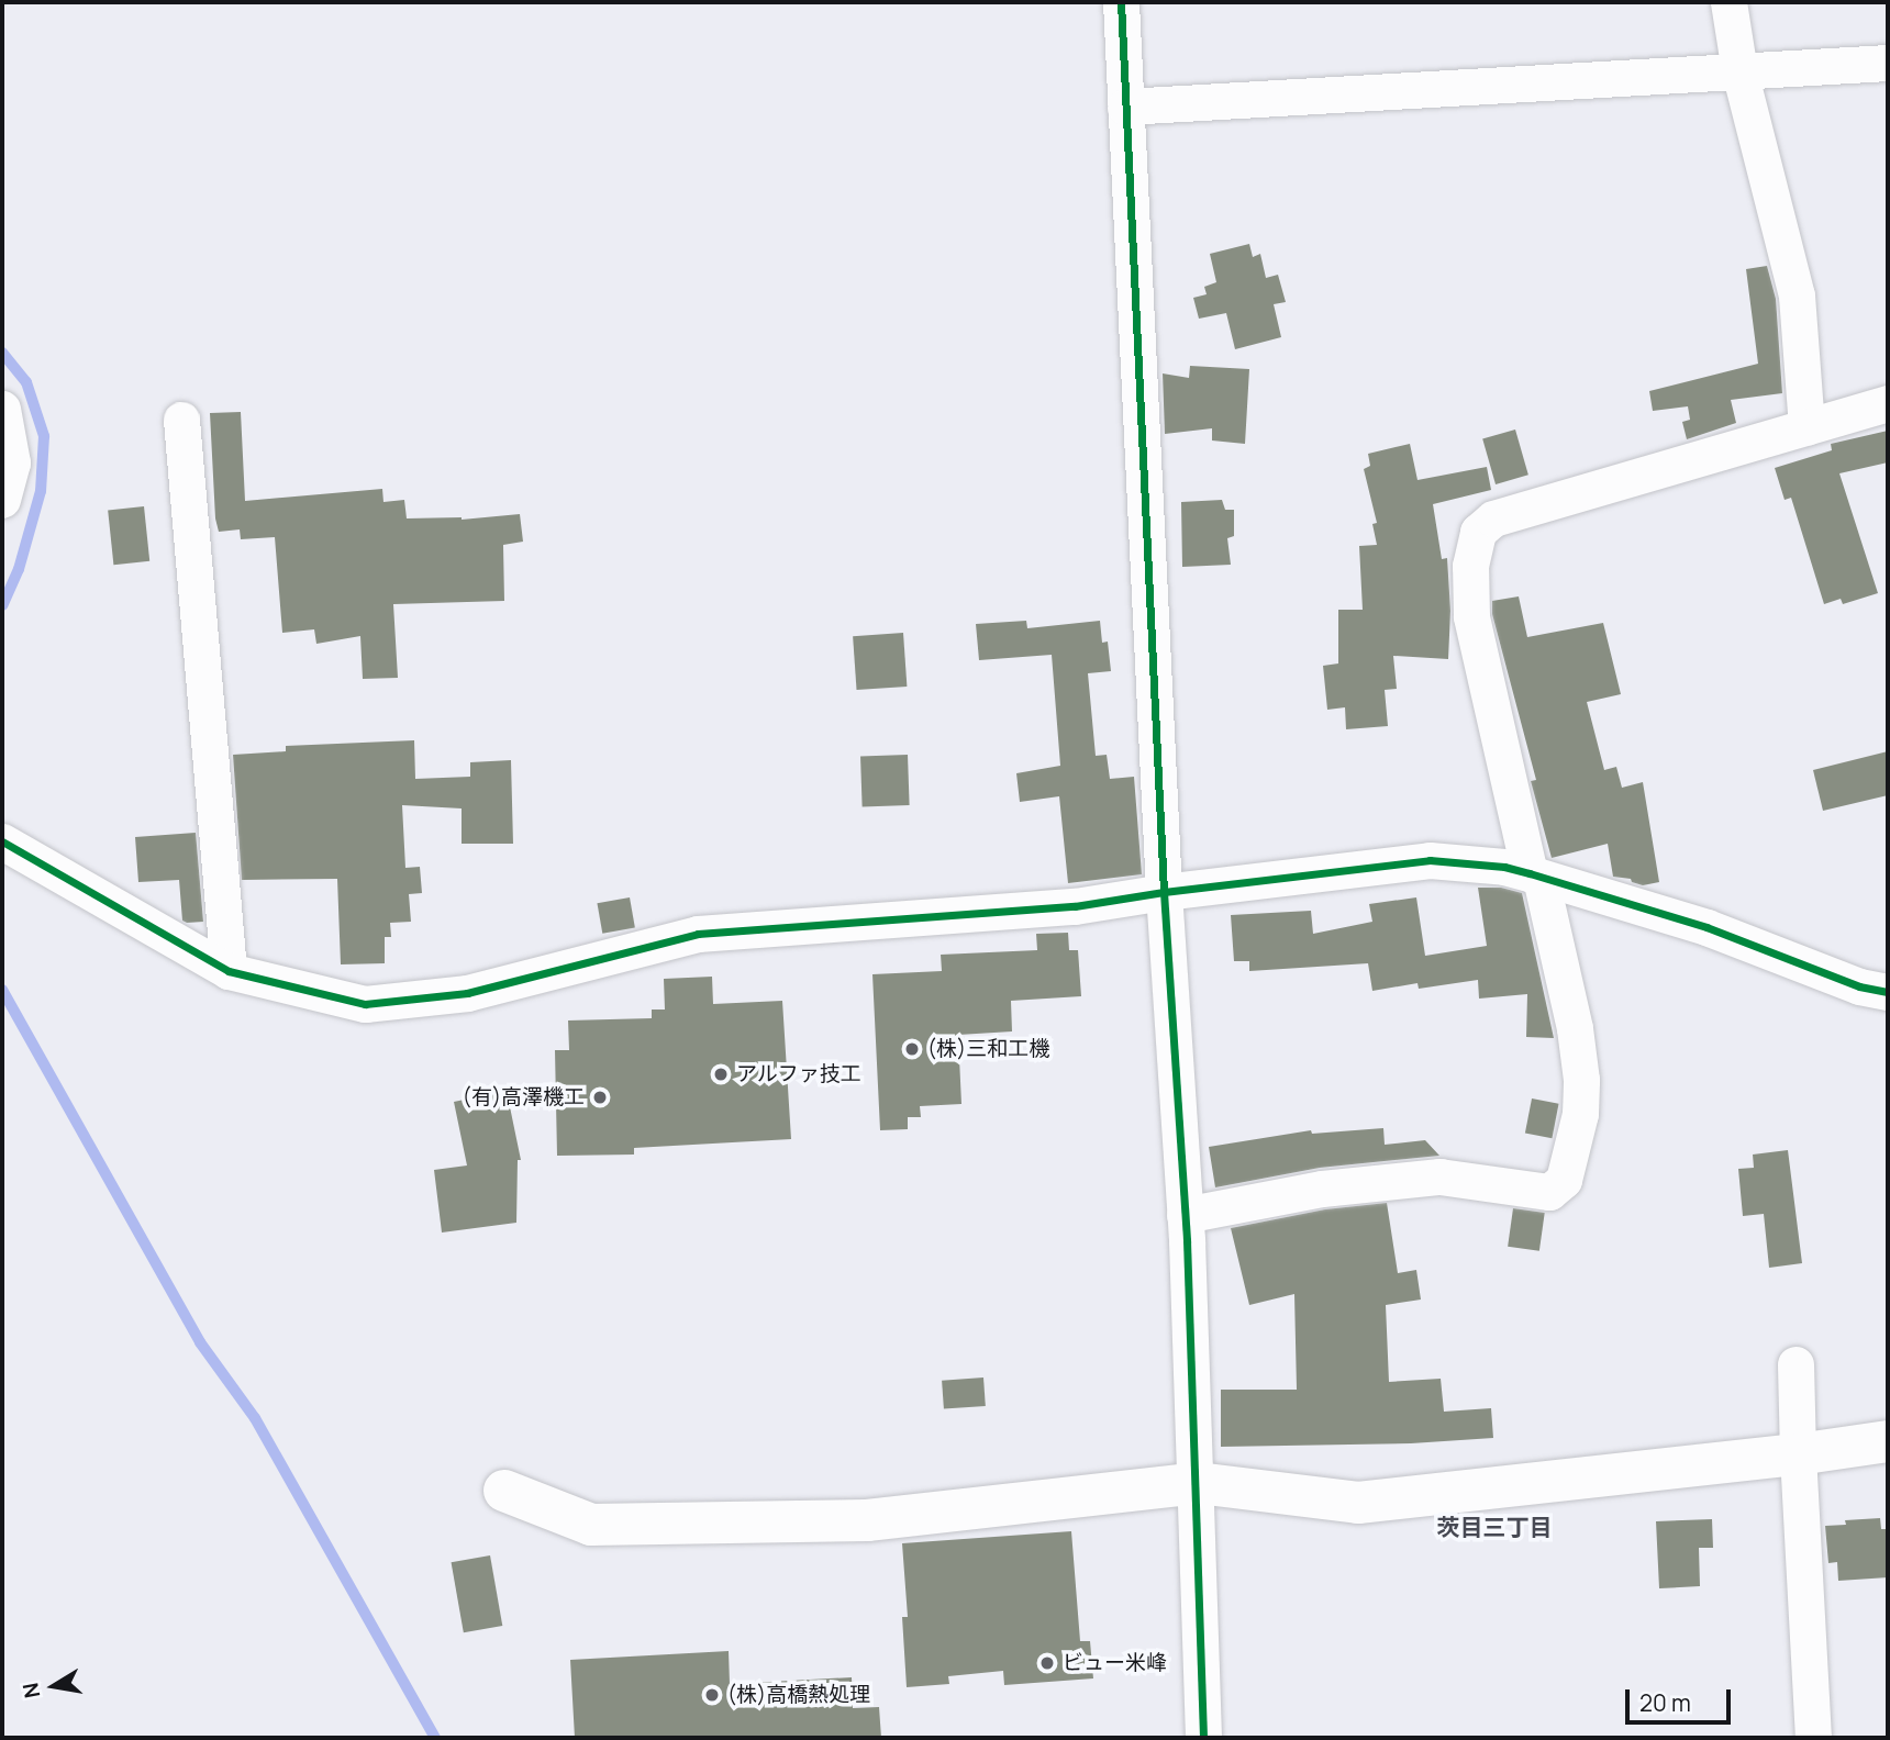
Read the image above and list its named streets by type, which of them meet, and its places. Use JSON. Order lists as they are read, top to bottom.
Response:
{
  "districts": ["茨目三丁目"],
  "places": [
    "(株)三和工機",
    "アルファ技工",
    "(有)高澤機工",
    "ビュー米峰",
    "(株)高橋熱処理"
  ],
  "scale_bar": "20 m",
  "north": "left"
}
